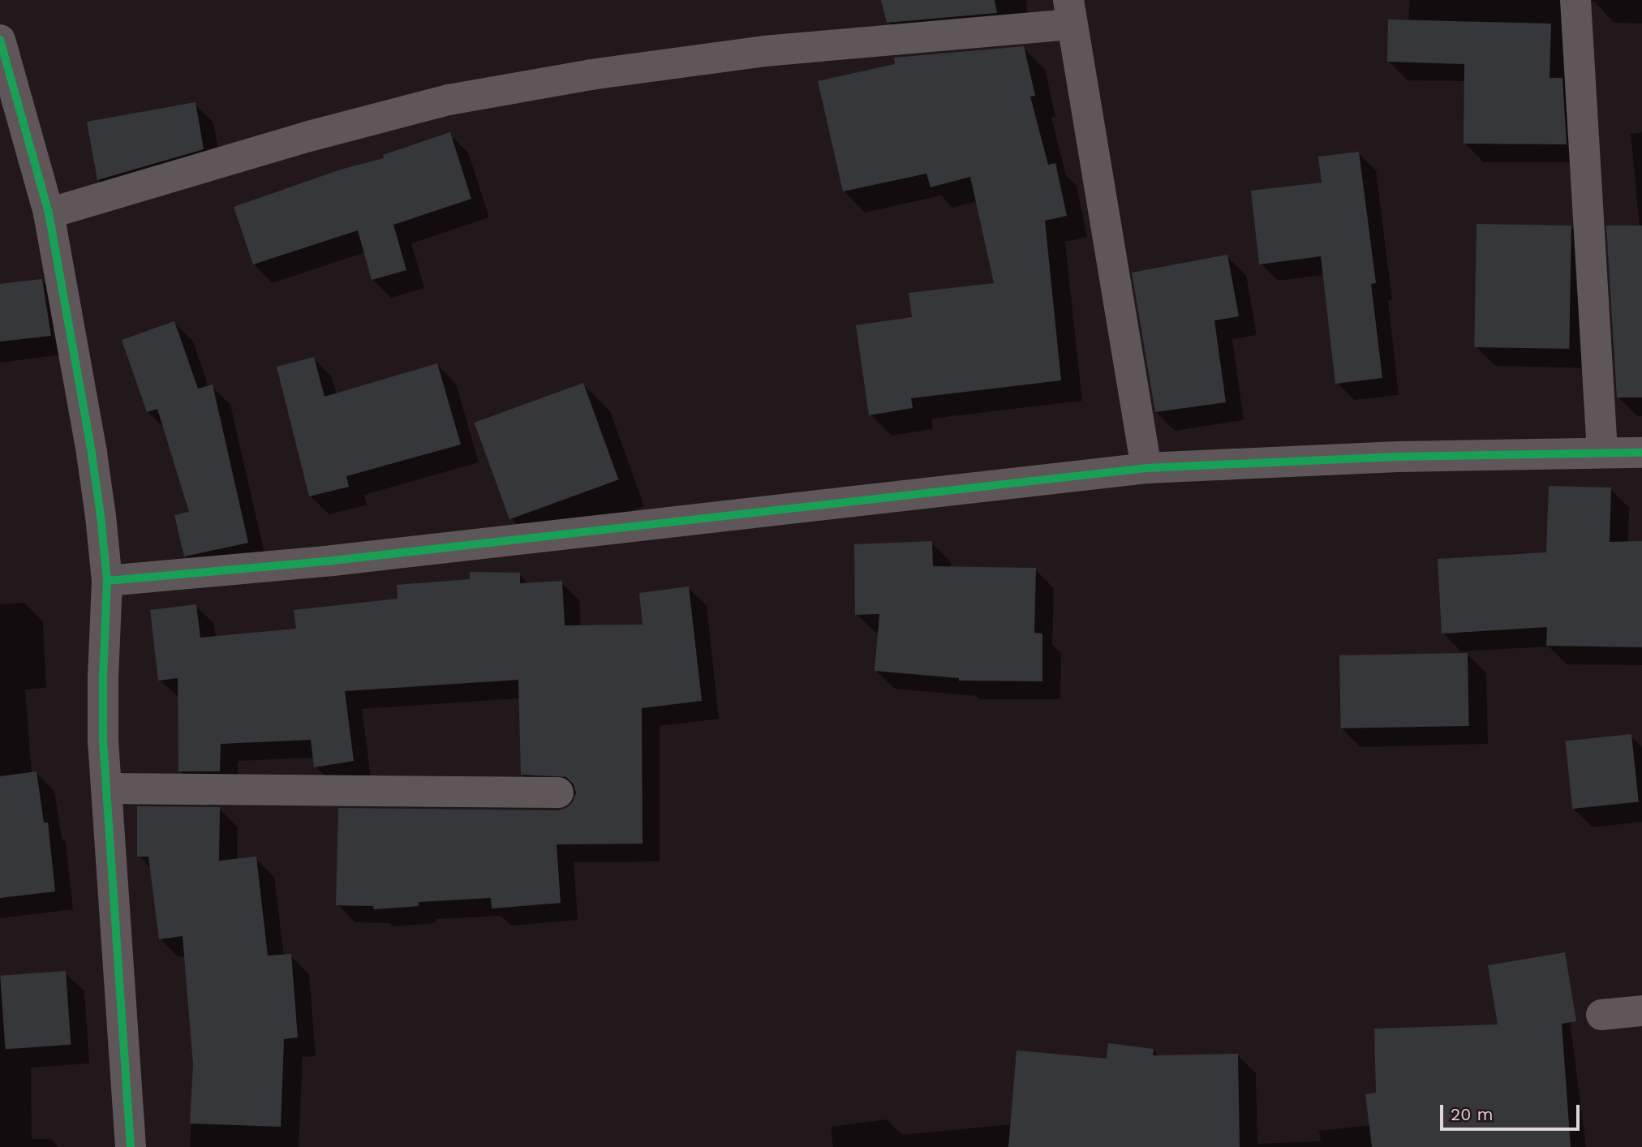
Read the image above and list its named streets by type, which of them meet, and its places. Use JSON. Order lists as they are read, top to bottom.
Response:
{
  "scale_bar": "20 m"
}
